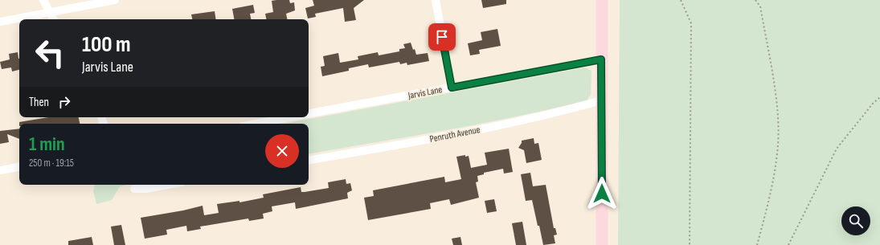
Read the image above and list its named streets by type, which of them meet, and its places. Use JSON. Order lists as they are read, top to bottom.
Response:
{
  "streets": {
    "street": ["Jarvis Lane", "Penruth Avenue"]
  },
  "page": {
    "turn": ["100 m", "Jarvis Lane"],
    "then": "Then",
    "heading": ["1 min", "250 m · 19:15"]
  }
}
